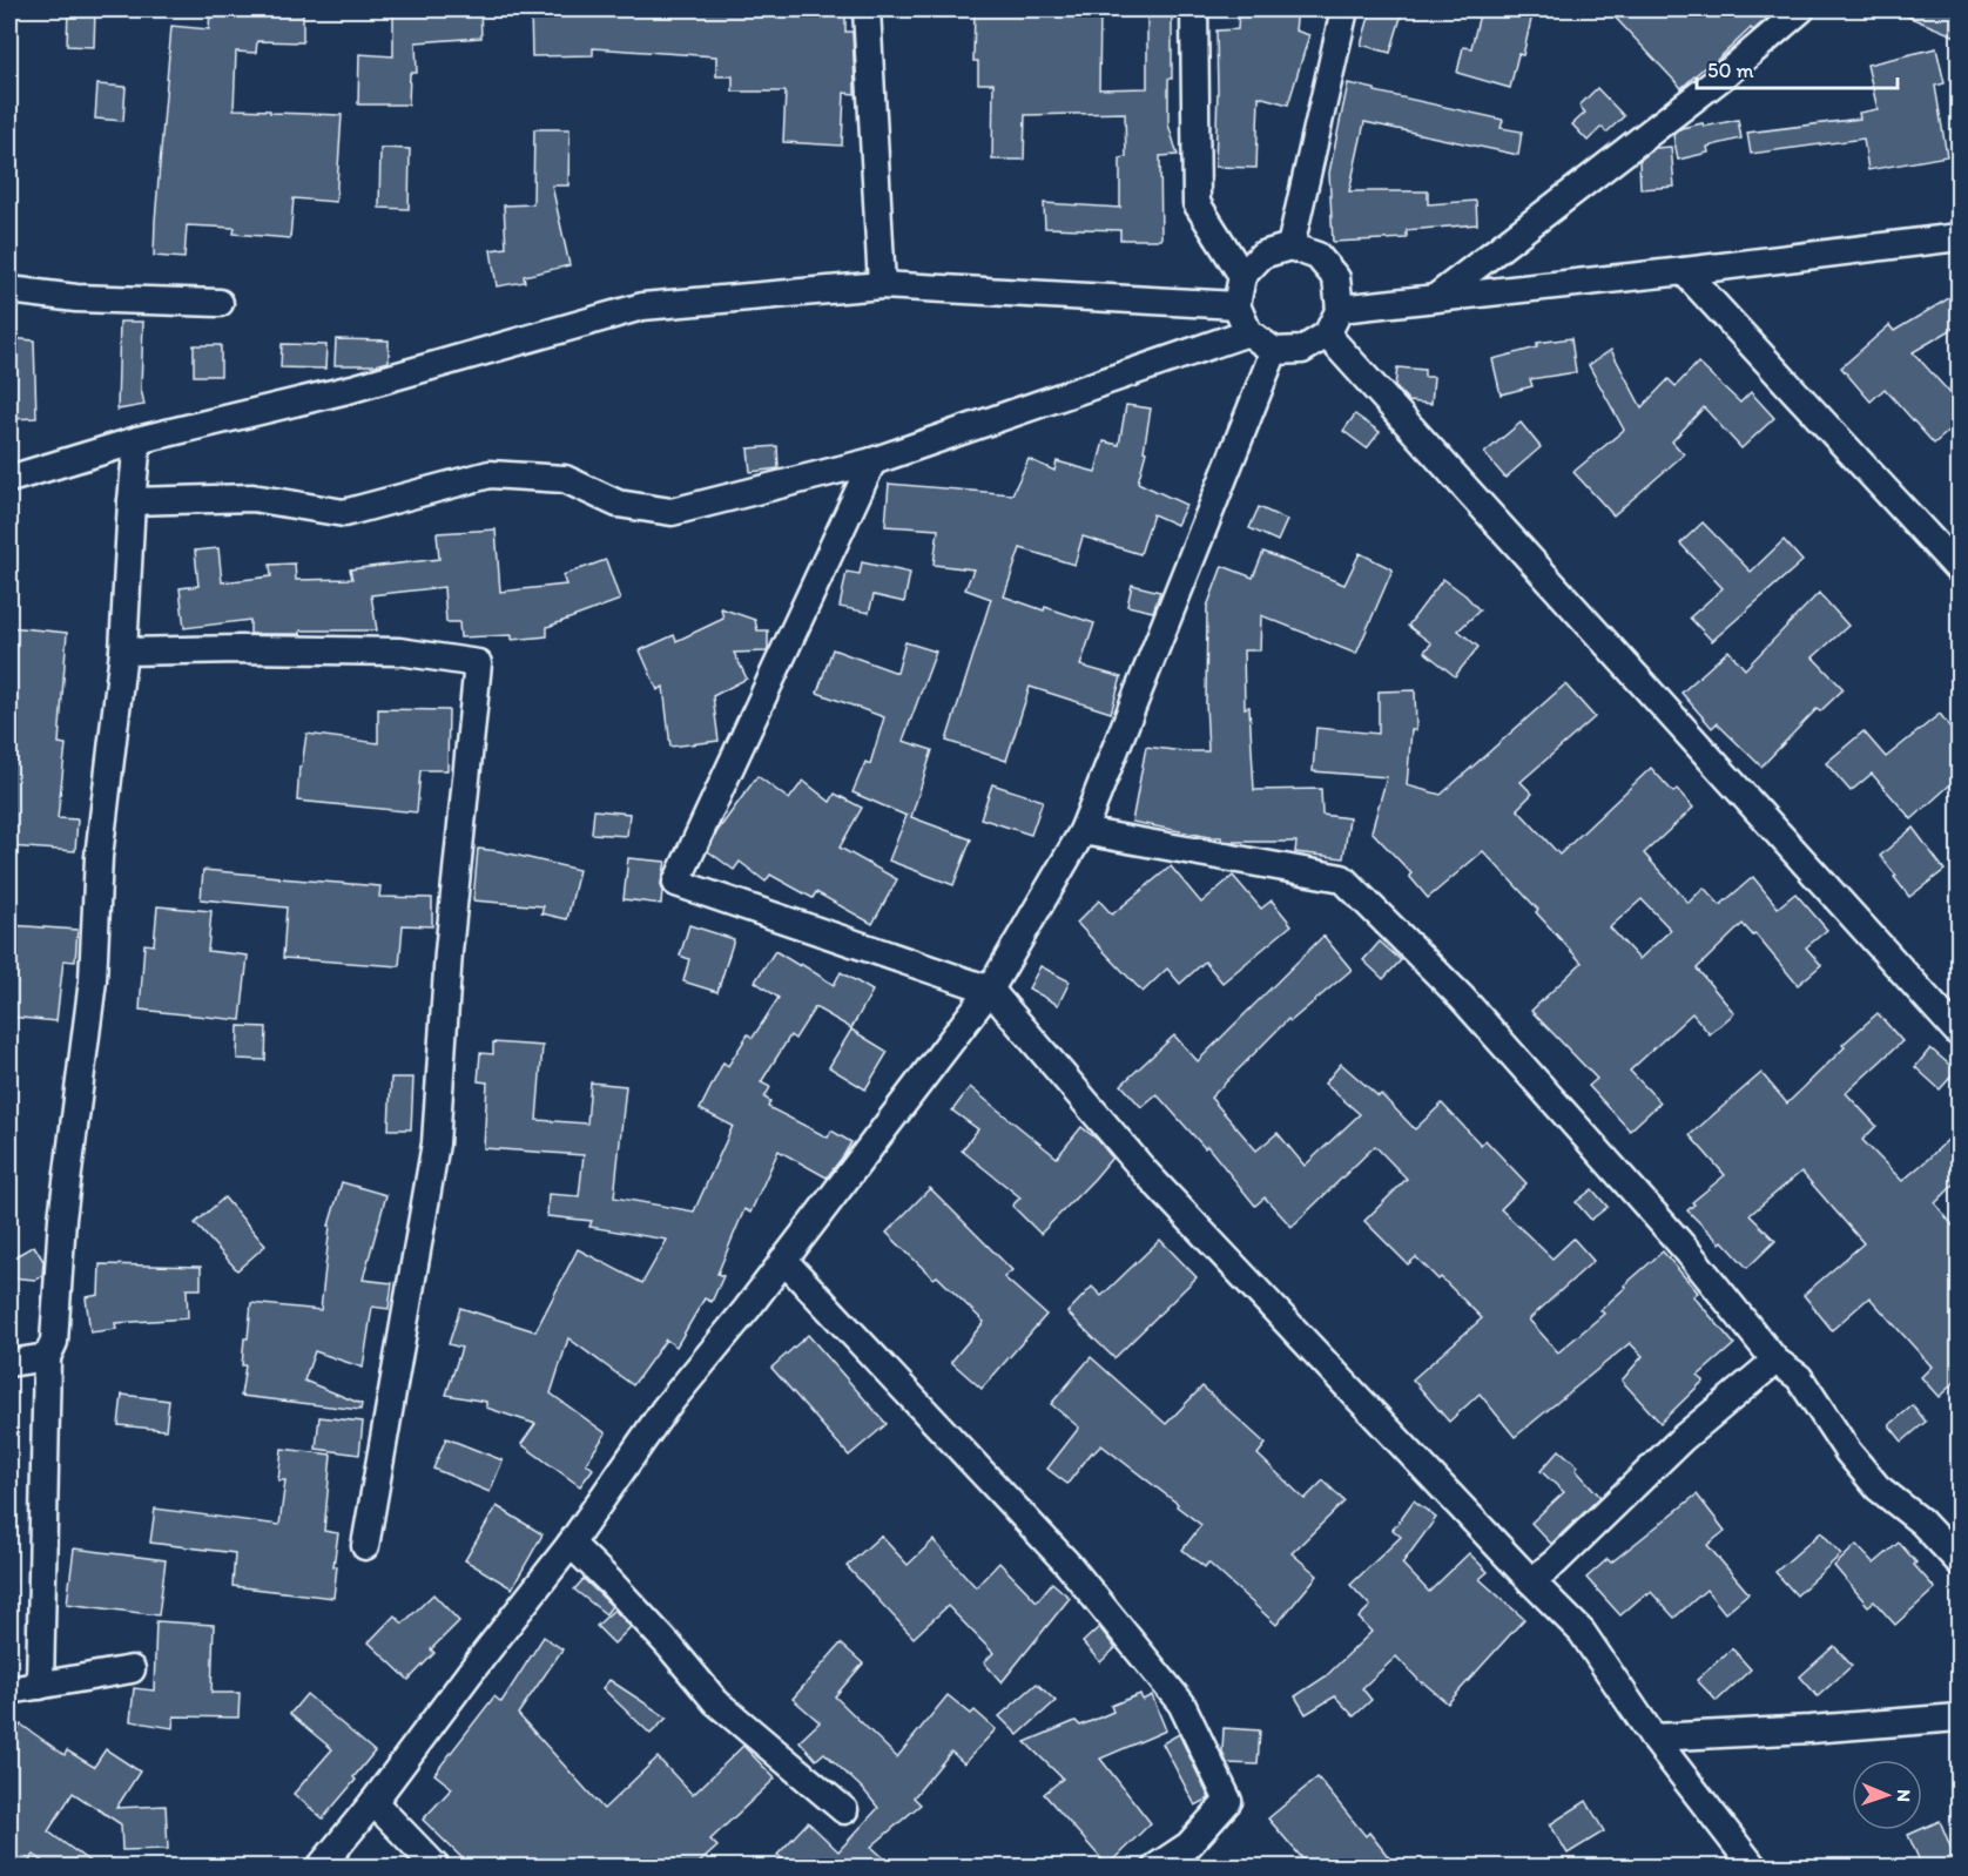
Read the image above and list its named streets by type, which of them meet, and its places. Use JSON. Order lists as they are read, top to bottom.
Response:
{
  "scale_bar": "50 m",
  "north": "right"
}
